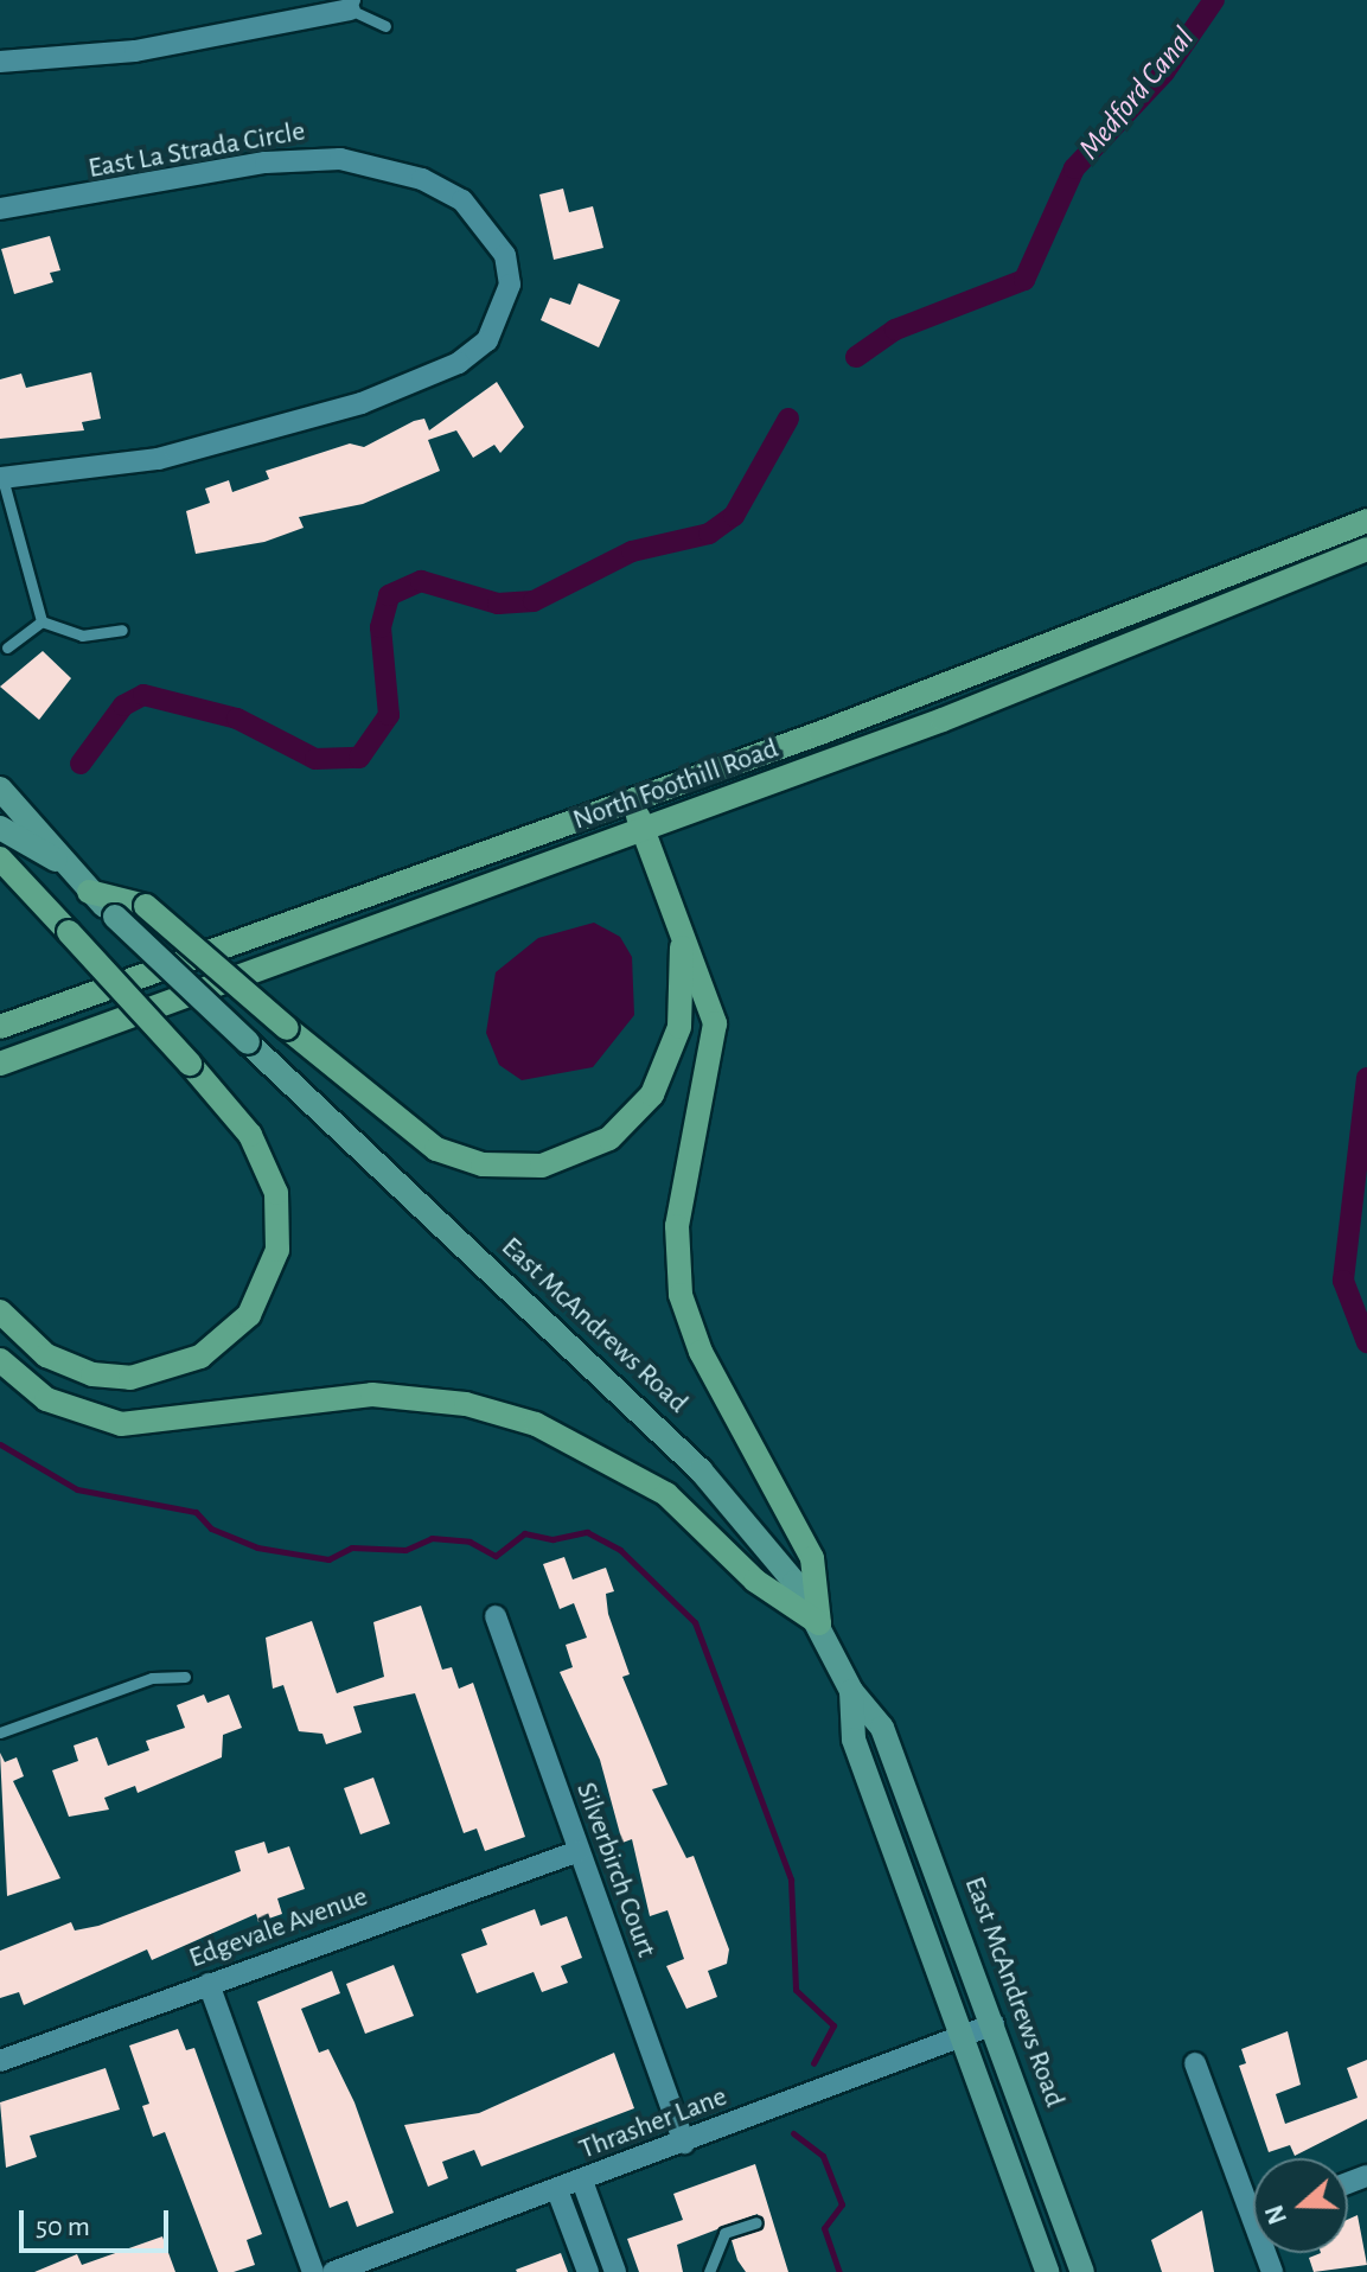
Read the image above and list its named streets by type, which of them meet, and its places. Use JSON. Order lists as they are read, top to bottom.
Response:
{
  "streets": {
    "main road": ["North Foothill Road", "East McAndrews Road"],
    "street": [
      "East La Strada Circle",
      "Silverbirch Court",
      "Edgevale Avenue",
      "Thrasher Lane"
    ]
  },
  "crossings": [
    ["East McAndrews Road", "Thrasher Lane"],
    ["Silverbirch Court", "Edgevale Avenue"],
    ["Silverbirch Court", "Thrasher Lane"]
  ],
  "water": ["Medford Canal"],
  "scale_bar": "50 m",
  "north": "left"
}
